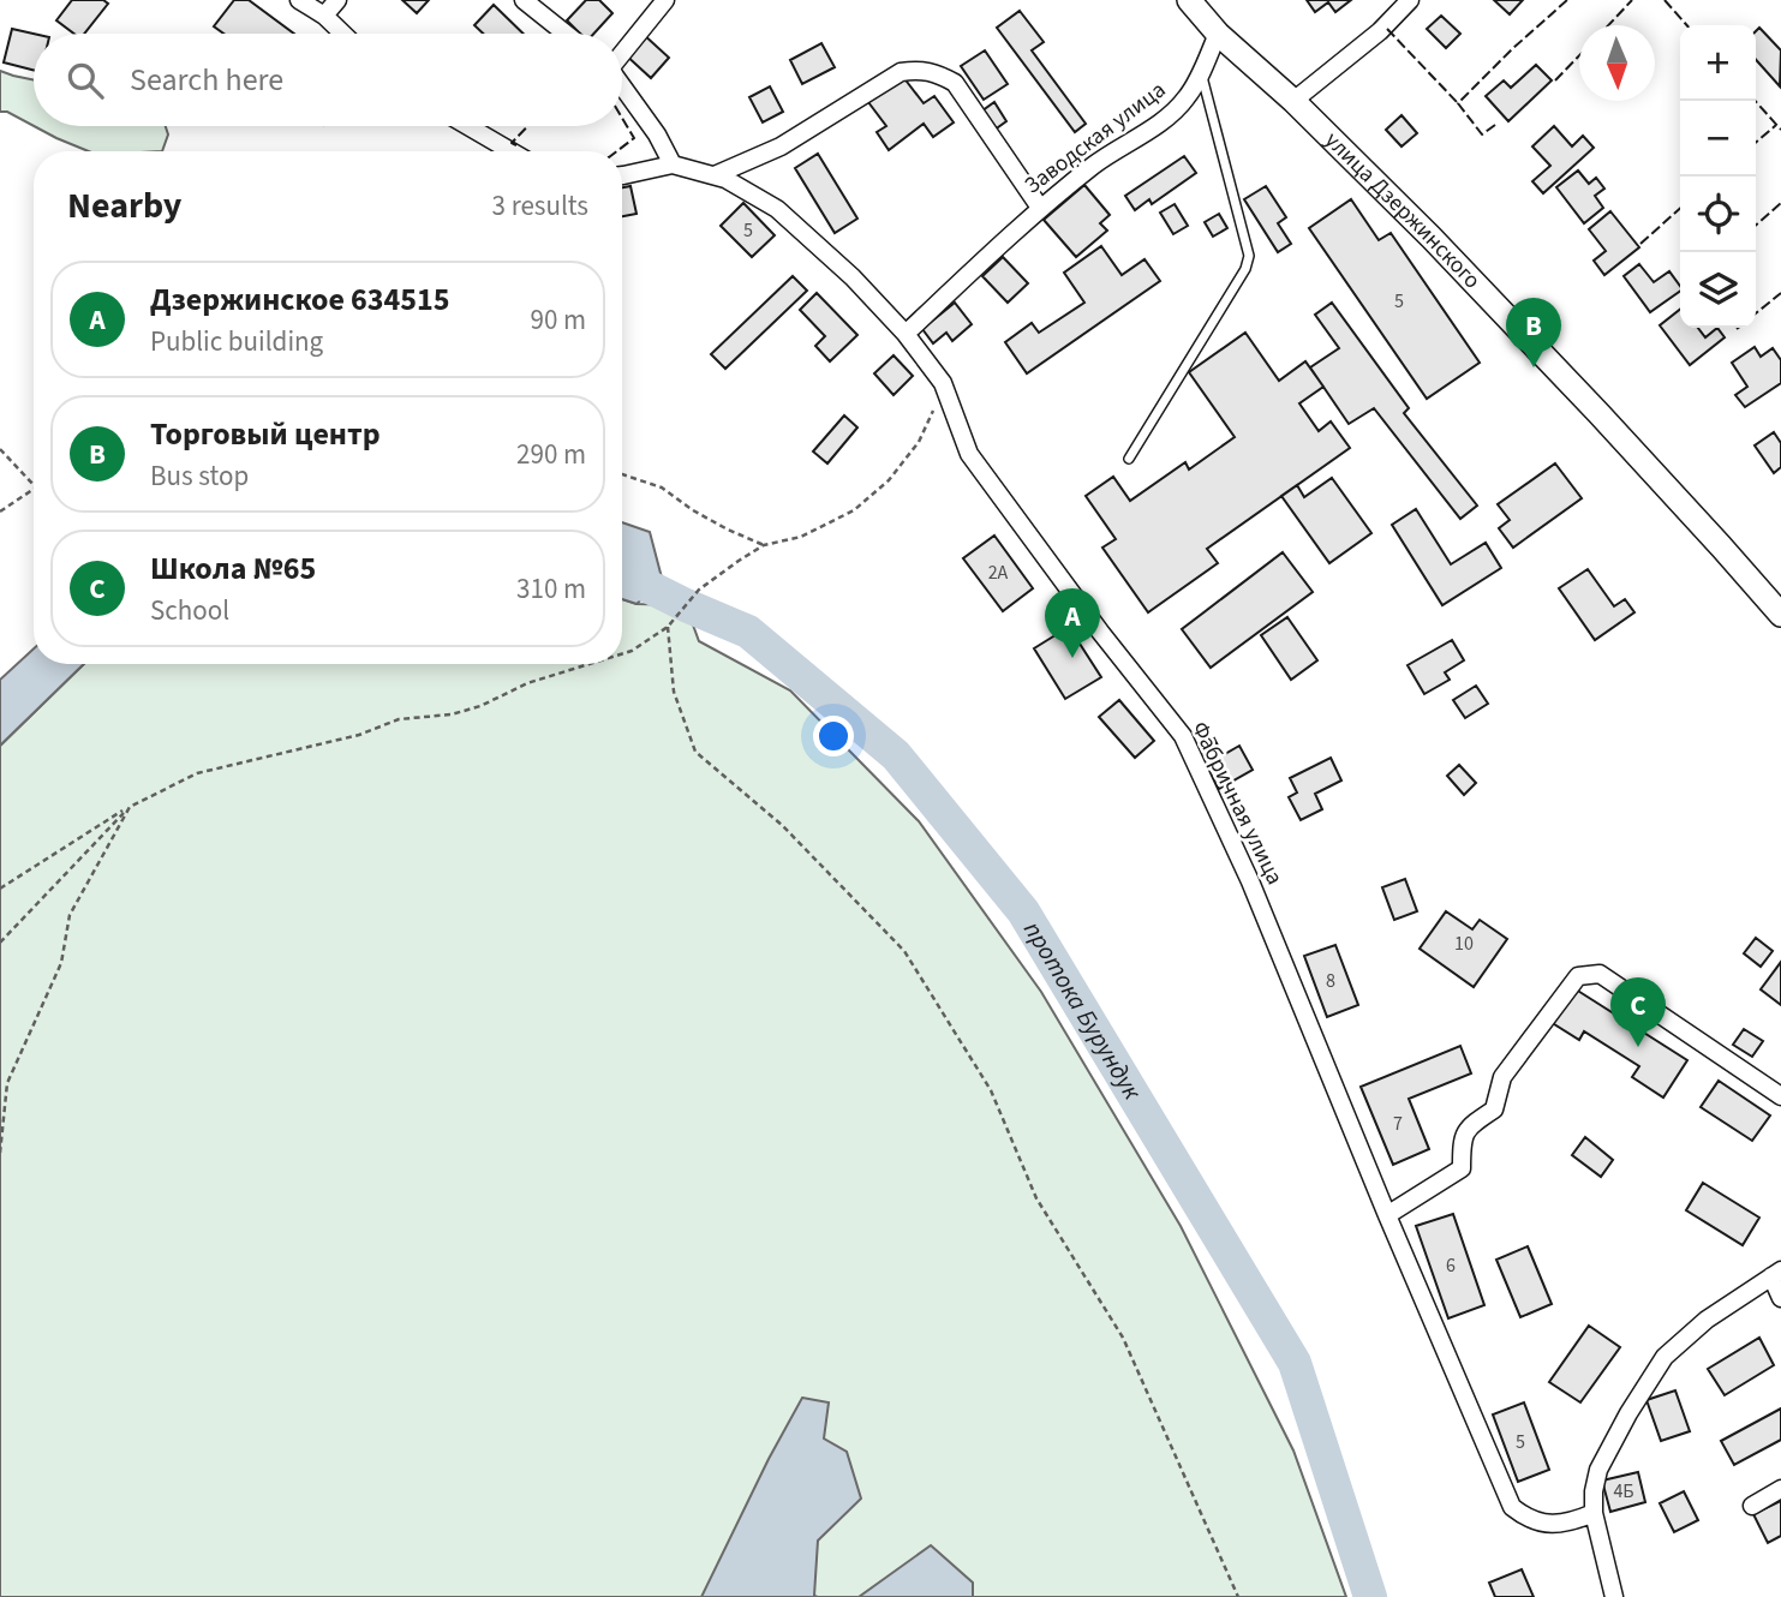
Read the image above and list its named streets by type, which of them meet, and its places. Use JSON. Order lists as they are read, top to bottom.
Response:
{
  "streets": {
    "street": ["Заводская улица", "улица Дзержинского", "Фабричная улица"]
  },
  "crossings": [
    ["Заводская улица", "улица Дзержинского"]
  ],
  "water": ["протока Бурундук"],
  "house_numbers": [
    "5",
    "5",
    "2А",
    "10",
    "8",
    "7",
    "6",
    "5",
    "4Б"
  ],
  "north": "bottom",
  "page": {
    "map_buttons": ["+", "−"],
    "search": "Search here",
    "heading": ["Nearby", "3 results"],
    "list": [
      {
        "mark": "A",
        "name": "Дзержинское 634515",
        "note": "Public building",
        "value": "90 m"
      },
      {
        "mark": "B",
        "name": "Торговый центр",
        "note": "Bus stop",
        "value": "290 m"
      },
      {
        "mark": "C",
        "name": "Школа №65",
        "note": "School",
        "value": "310 m"
      }
    ],
    "pins": ["B", "A", "C"]
  }
}
